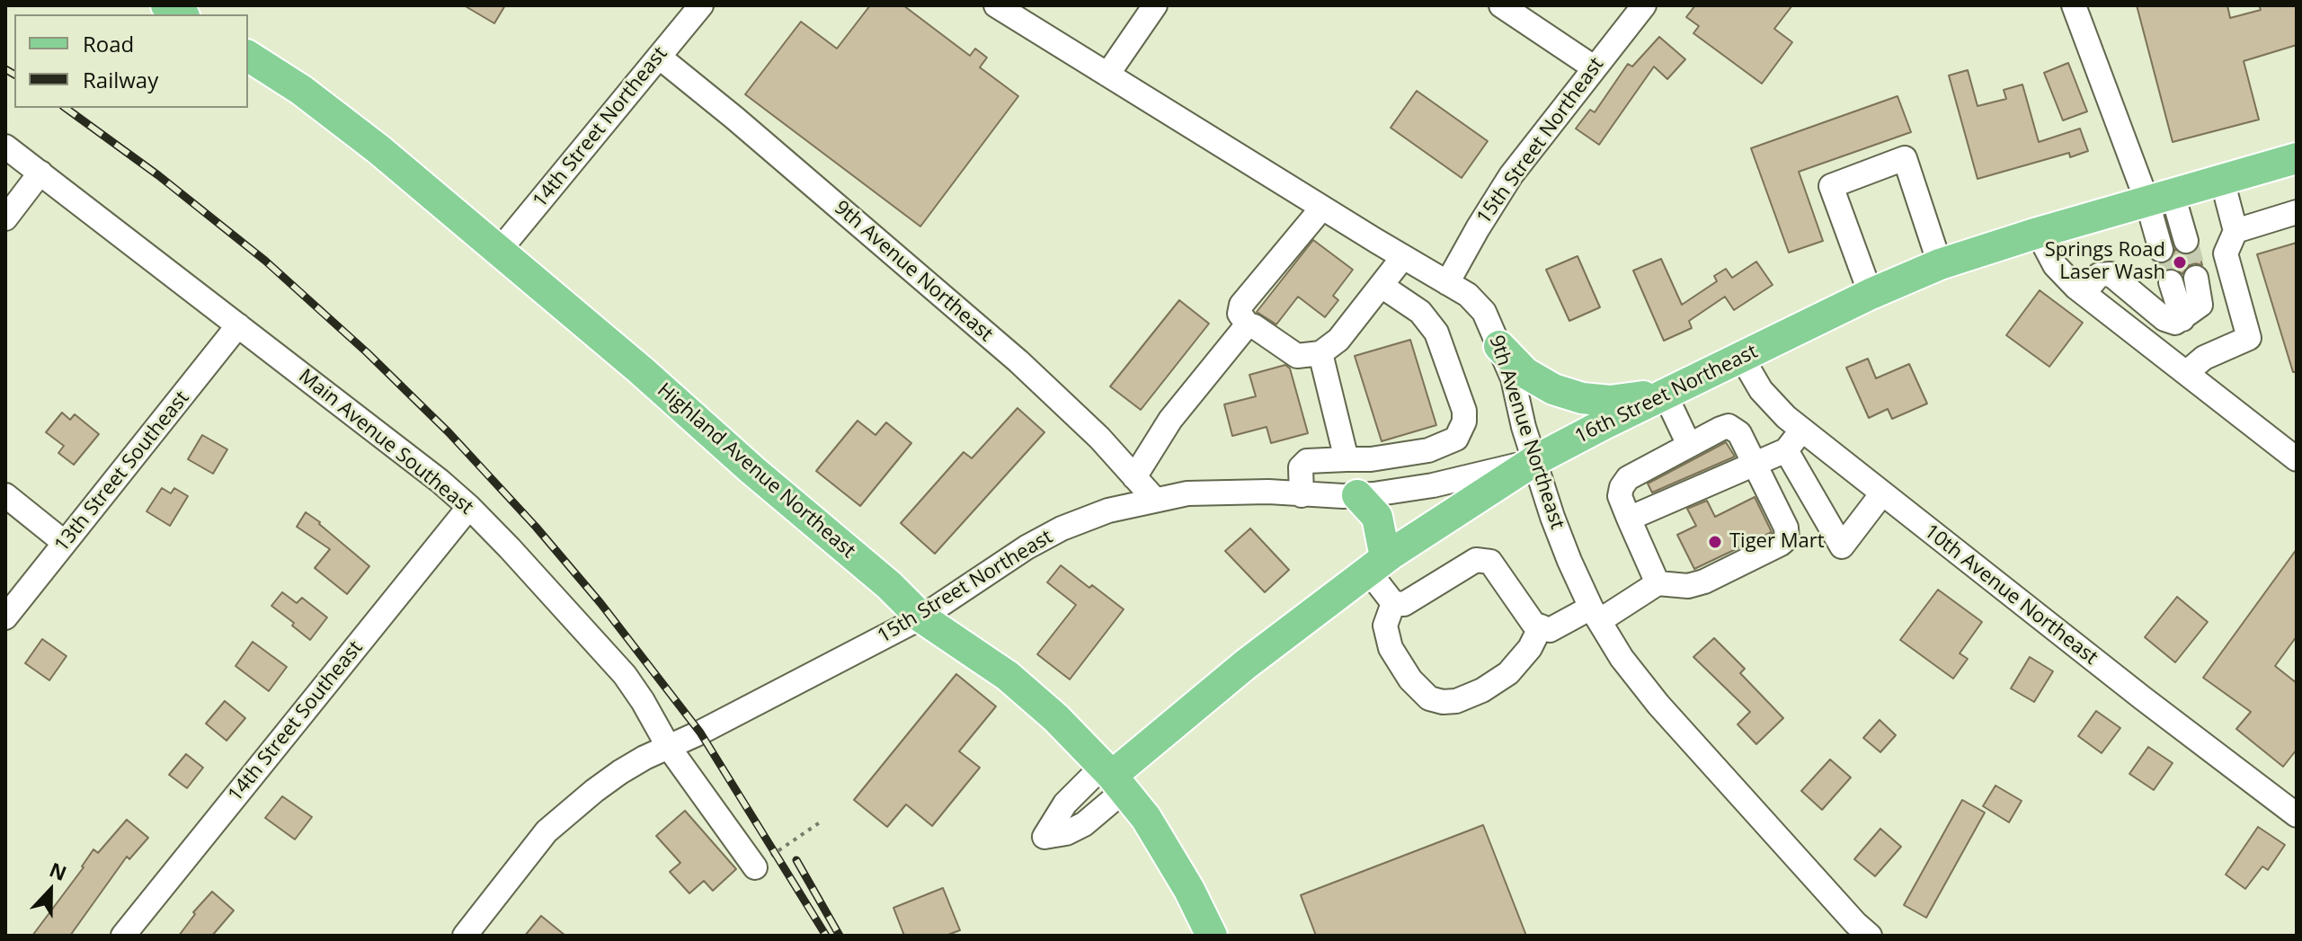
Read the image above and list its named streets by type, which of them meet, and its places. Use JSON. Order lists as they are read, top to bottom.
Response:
{
  "streets": {
    "main road": ["16th Street Northeast", "Highland Avenue Northeast"],
    "street": [
      "14th Street Northeast",
      "15th Street Northeast",
      "9th Avenue Northeast",
      "Main Avenue Southeast",
      "13th Street Southeast",
      "10th Avenue Northeast",
      "14th Street Southeast"
    ]
  },
  "crossings": [
    ["14th Street Northeast", "9th Avenue Northeast"],
    ["14th Street Northeast", "Highland Avenue Northeast"],
    ["15th Street Northeast", "9th Avenue Northeast"],
    ["15th Street Northeast", "16th Street Northeast"],
    ["15th Street Northeast", "Main Avenue Southeast"],
    ["15th Street Northeast", "Highland Avenue Northeast"],
    ["9th Avenue Northeast", "16th Street Northeast"],
    ["16th Street Northeast", "Highland Avenue Northeast"],
    ["16th Street Northeast", "10th Avenue Northeast"],
    ["Main Avenue Southeast", "13th Street Southeast"],
    ["Main Avenue Southeast", "14th Street Southeast"]
  ],
  "places": ["Springs Road Laser Wash", "Tiger Mart"],
  "legend": ["Road", "Railway"],
  "north": "top"
}
